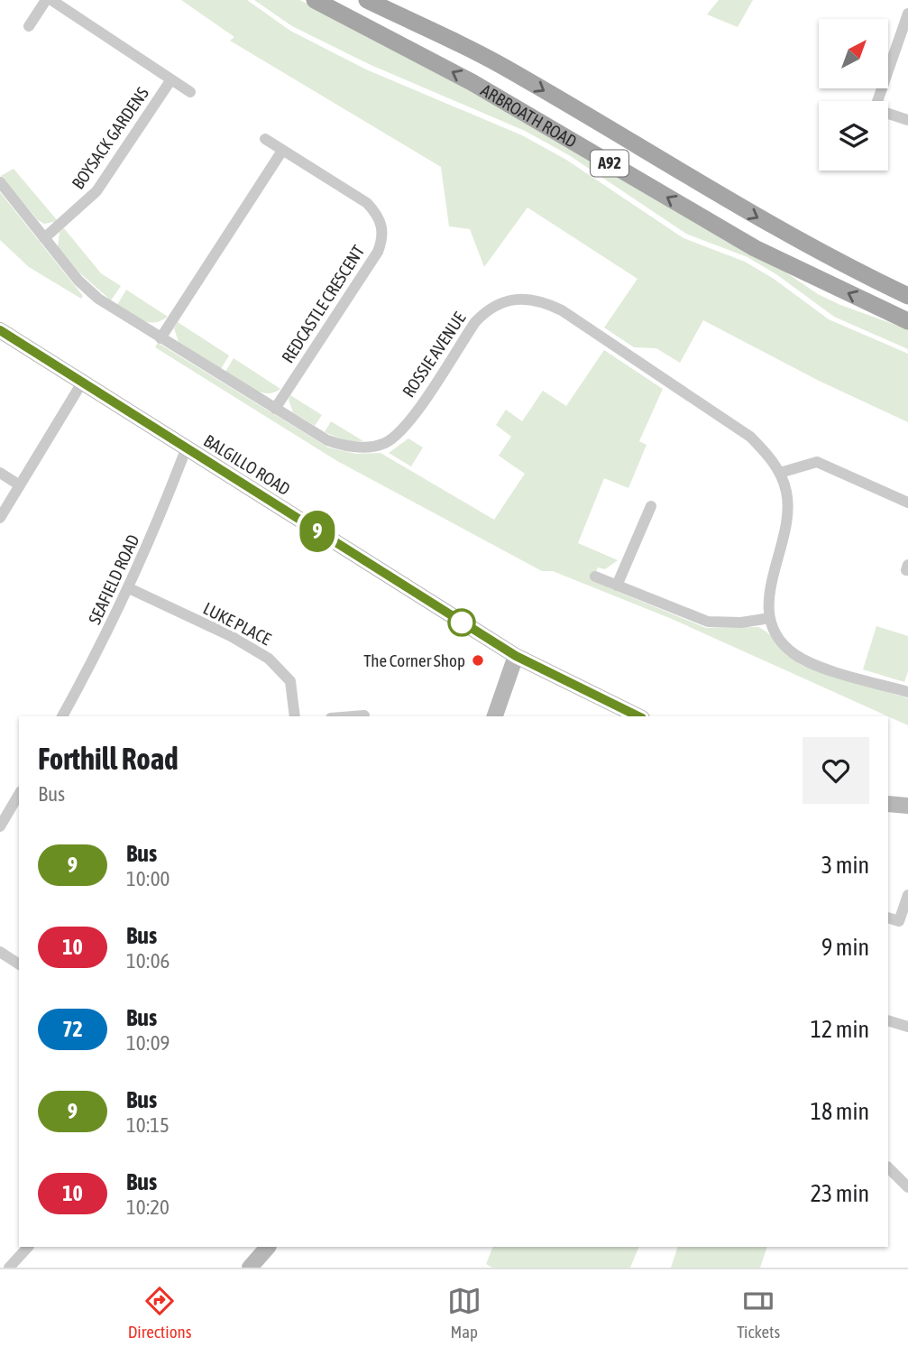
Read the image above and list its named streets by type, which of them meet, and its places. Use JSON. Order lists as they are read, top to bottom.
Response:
{
  "streets": {
    "main road": ["ARBROATH ROAD", "A92"],
    "street": [
      "BOYSACK GARDENS",
      "REDCASTLE CRESCENT",
      "ROSSIE AVENUE",
      "BALGILLO ROAD",
      "SEAFIELD ROAD",
      "LUKE PLACE"
    ]
  },
  "crossings": [
    ["BOYSACK GARDENS", "ROSSIE AVENUE"],
    ["REDCASTLE CRESCENT", "ROSSIE AVENUE"],
    ["BALGILLO ROAD", "SEAFIELD ROAD"],
    ["SEAFIELD ROAD", "LUKE PLACE"]
  ],
  "places": ["The Corner Shop"],
  "lines": ["bus line 9"],
  "north": "top right",
  "page": {
    "on_map": "9",
    "heading": ["Forthill Road", "Bus"],
    "list": [
      {
        "mark": "9",
        "name": "Bus",
        "note": "10:00",
        "value": "3 min"
      },
      {
        "mark": "10",
        "name": "Bus",
        "note": "10:06",
        "value": "9 min"
      },
      {
        "mark": "72",
        "name": "Bus",
        "note": "10:09",
        "value": "12 min"
      },
      {
        "mark": "9",
        "name": "Bus",
        "note": "10:15",
        "value": "18 min"
      },
      {
        "mark": "10",
        "name": "Bus",
        "note": "10:20",
        "value": "23 min"
      }
    ],
    "tabs": ["Directions", "Map", "Tickets"]
  }
}
